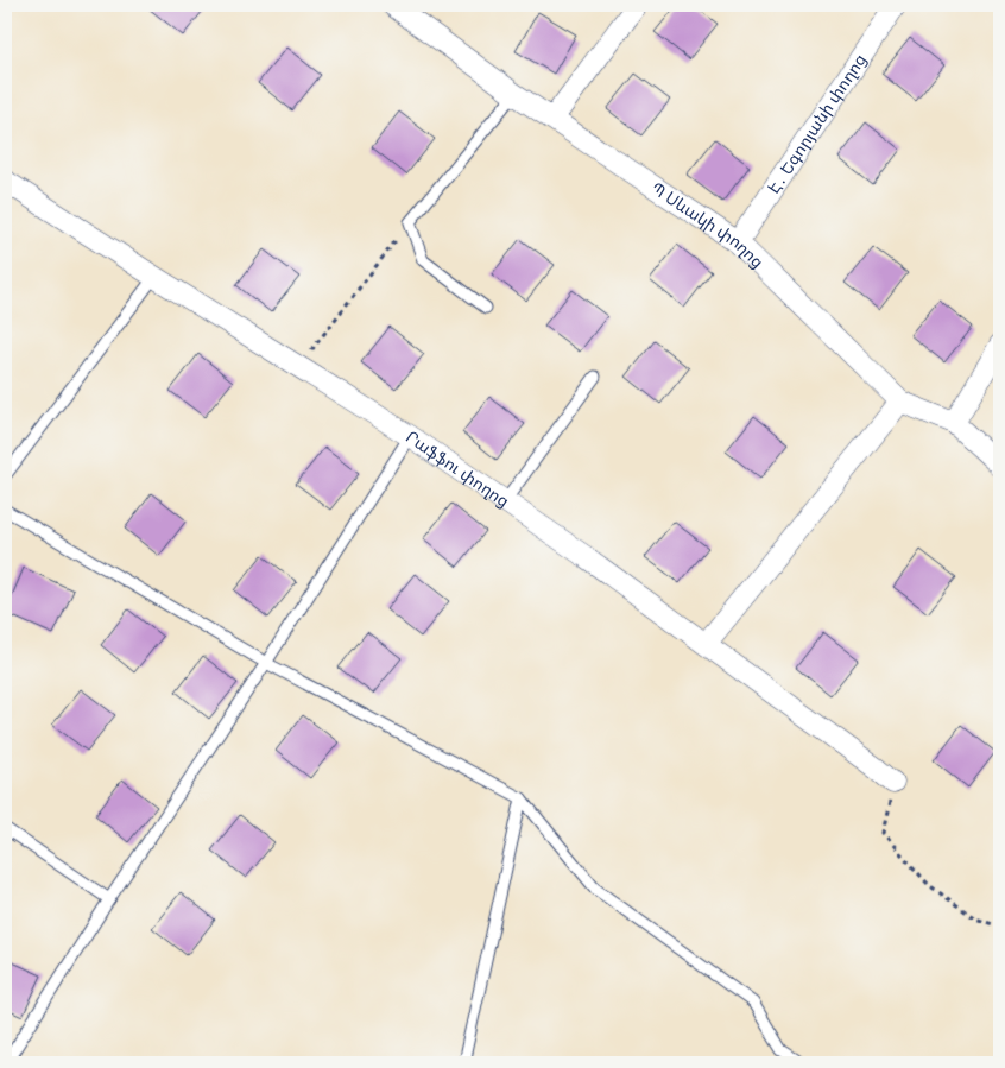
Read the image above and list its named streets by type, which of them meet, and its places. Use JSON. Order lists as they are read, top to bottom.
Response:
{
  "streets": {
    "street": ["Է․ Եգորյանի փողոց", "Պ Սևակի փողոց", "Րաֆֆու փողոց"]
  },
  "crossings": [
    ["Է․ Եգորյանի փողոց", "Պ Սևակի փողոց"]
  ]
}
